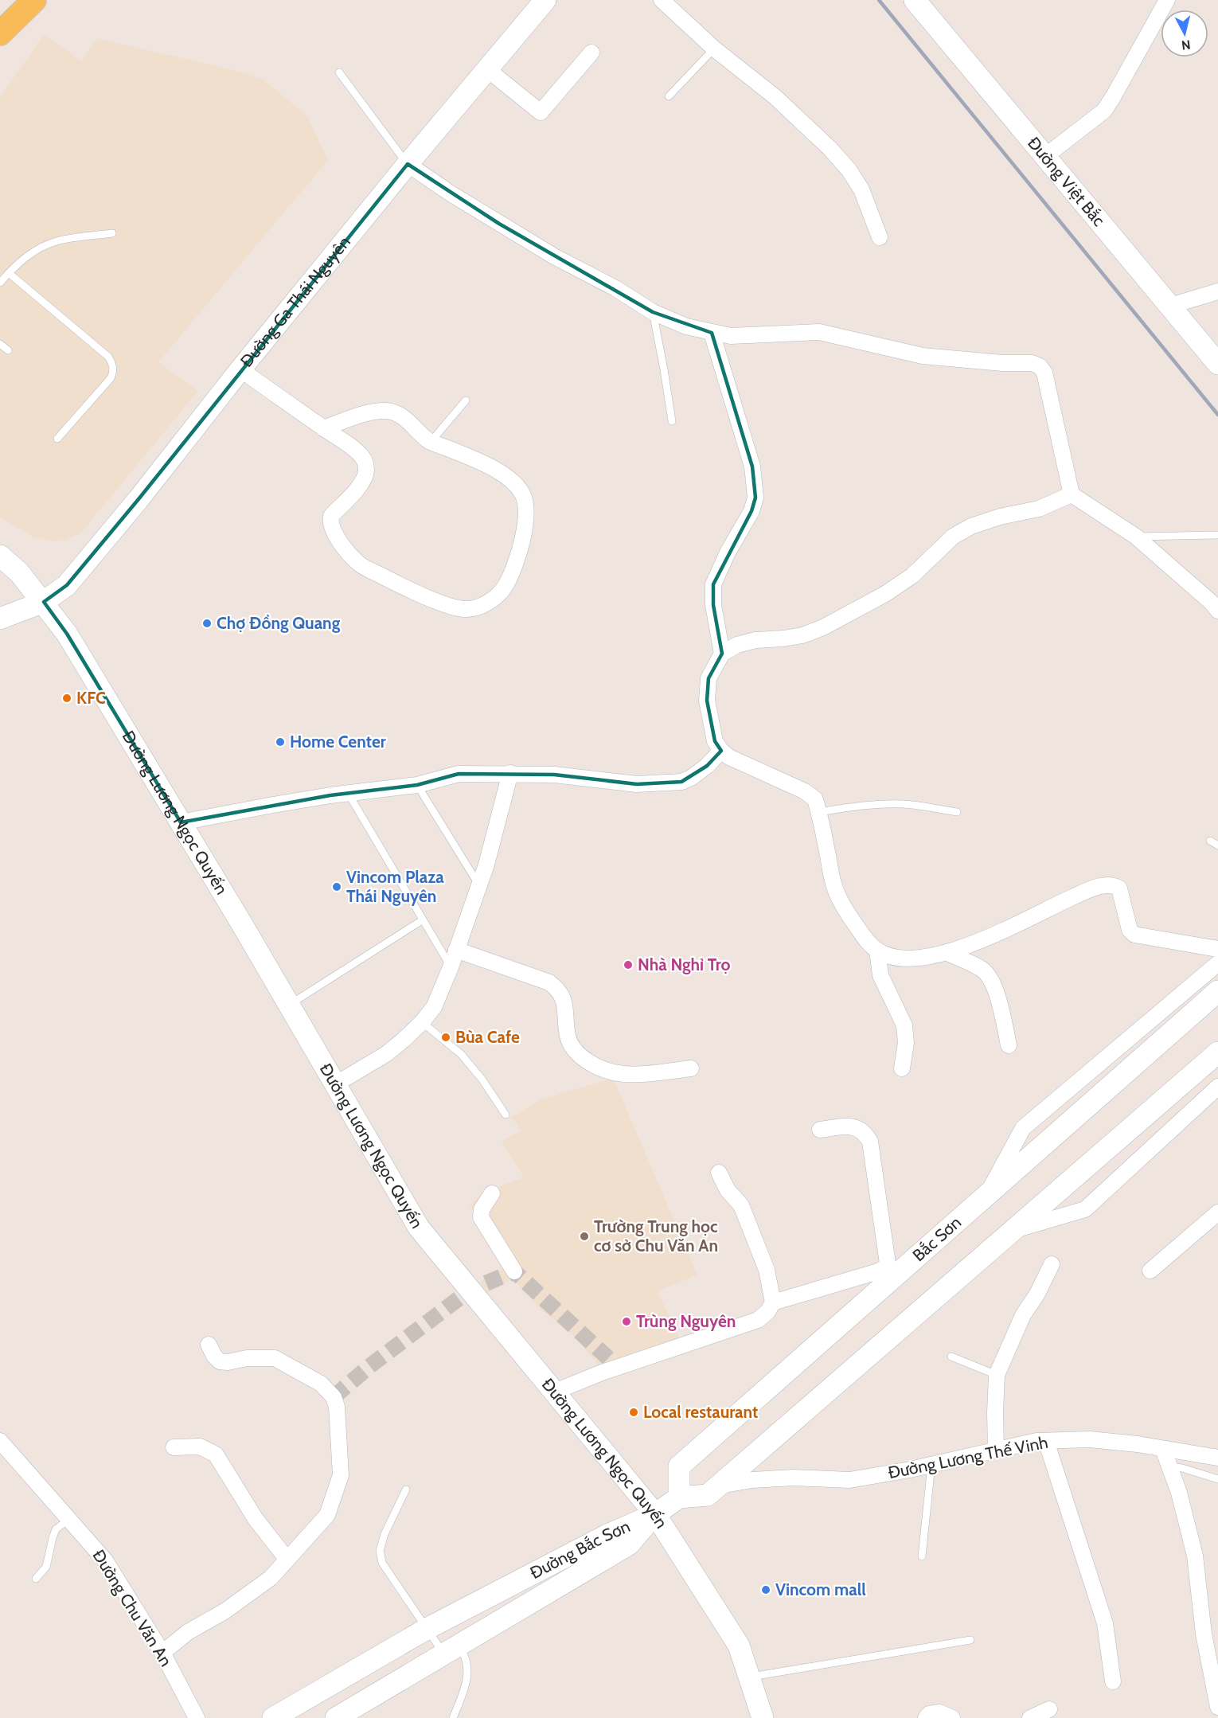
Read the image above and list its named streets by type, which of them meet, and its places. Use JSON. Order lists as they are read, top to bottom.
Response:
{
  "streets": {
    "main road": [
      "Đường Việt Bắc",
      "Đường Ga Thái Nguyên",
      "Đường Lương Ngọc Quyến",
      "Bắc Sơn",
      "Đường Bắc Sơn"
    ],
    "street": ["Đường Lương Thế Vinh", "Đường Chu Văn An"]
  },
  "crossings": [
    ["Đường Ga Thái Nguyên", "Đường Lương Ngọc Quyến"],
    ["Đường Lương Ngọc Quyến", "Đường Bắc Sơn"]
  ],
  "places": [
    "Chợ Đồng Quang",
    "KFC",
    "Home Center",
    "Vincom Plaza Thái Nguyên",
    "Nhà Nghỉ Trọ",
    "Bùa Cafe",
    "Trường Trung học cơ sở Chu Văn An",
    "Trùng Nguyên",
    "Local restaurant",
    "Vincom mall"
  ],
  "north": "bottom"
}
